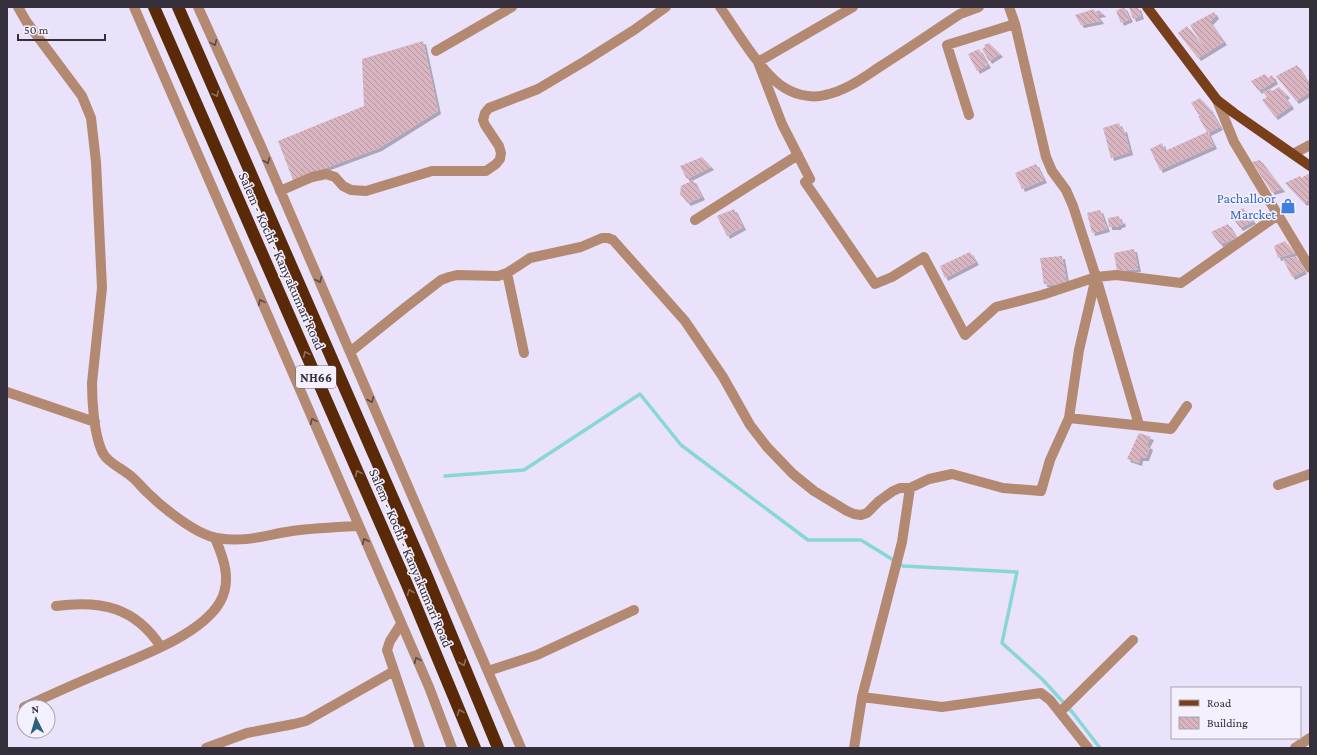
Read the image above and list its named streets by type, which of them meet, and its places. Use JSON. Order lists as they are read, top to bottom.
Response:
{
  "streets": {
    "highway": ["Salem - Kochi - Kanyakumari Road", "NH66"]
  },
  "places": {
    "shop": ["Pachalloor Marcket"]
  },
  "legend": ["Road", "Building"],
  "scale_bar": "50 m",
  "north": "top"
}
